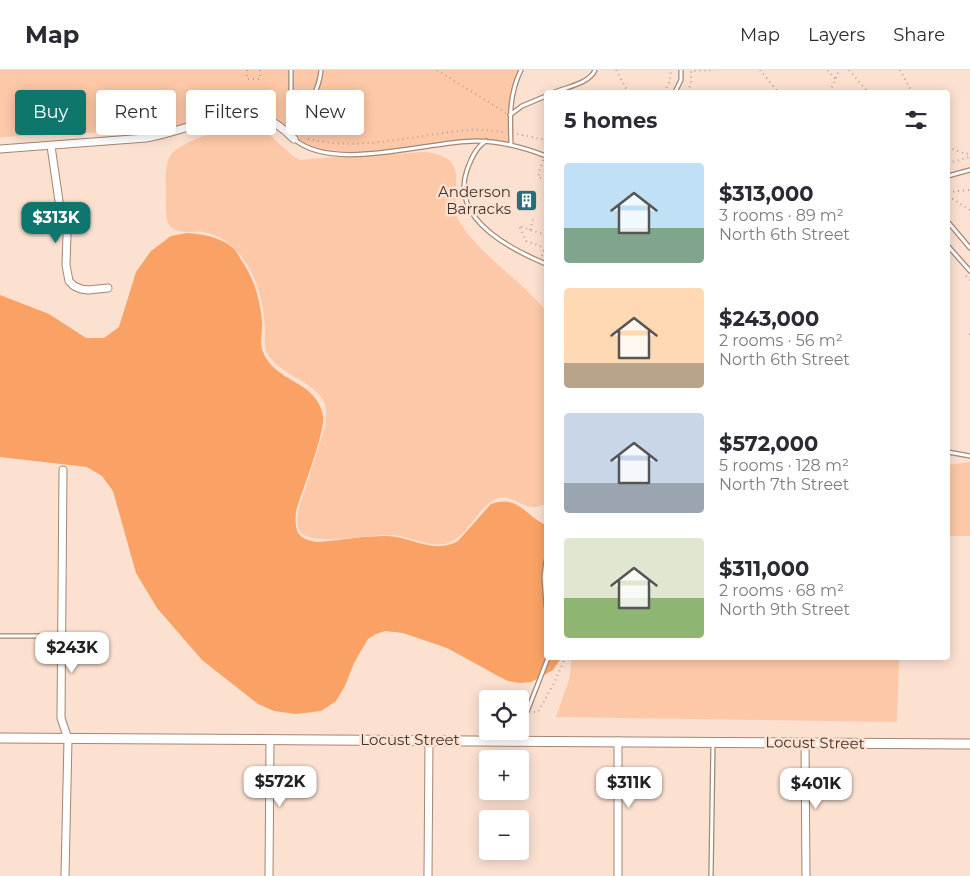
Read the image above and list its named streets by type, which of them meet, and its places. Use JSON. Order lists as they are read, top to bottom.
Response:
{
  "streets": {
    "street": ["Locust Street"]
  },
  "places": {
    "building": ["Anderson Barracks"]
  },
  "page": {
    "header": "Map",
    "nav": ["Map", "Layers", "Share"],
    "chip": [
      "Buy",
      "Rent",
      "Filters",
      "New"
    ],
    "heading": "5 homes",
    "list": [
      {
        "name": "$313,000",
        "note": "3 rooms · 89 m² · North 6th Street"
      },
      {
        "name": "$243,000",
        "note": "2 rooms · 56 m² · North 6th Street"
      },
      {
        "name": "$572,000",
        "note": "5 rooms · 128 m² · North 7th Street"
      },
      {
        "name": "$311,000",
        "note": "2 rooms · 68 m² · North 9th Street"
      }
    ],
    "price": [
      "$313K",
      "$243K",
      "$572K",
      "$311K",
      "$401K"
    ],
    "map_buttons": ["+", "−"]
  }
}
